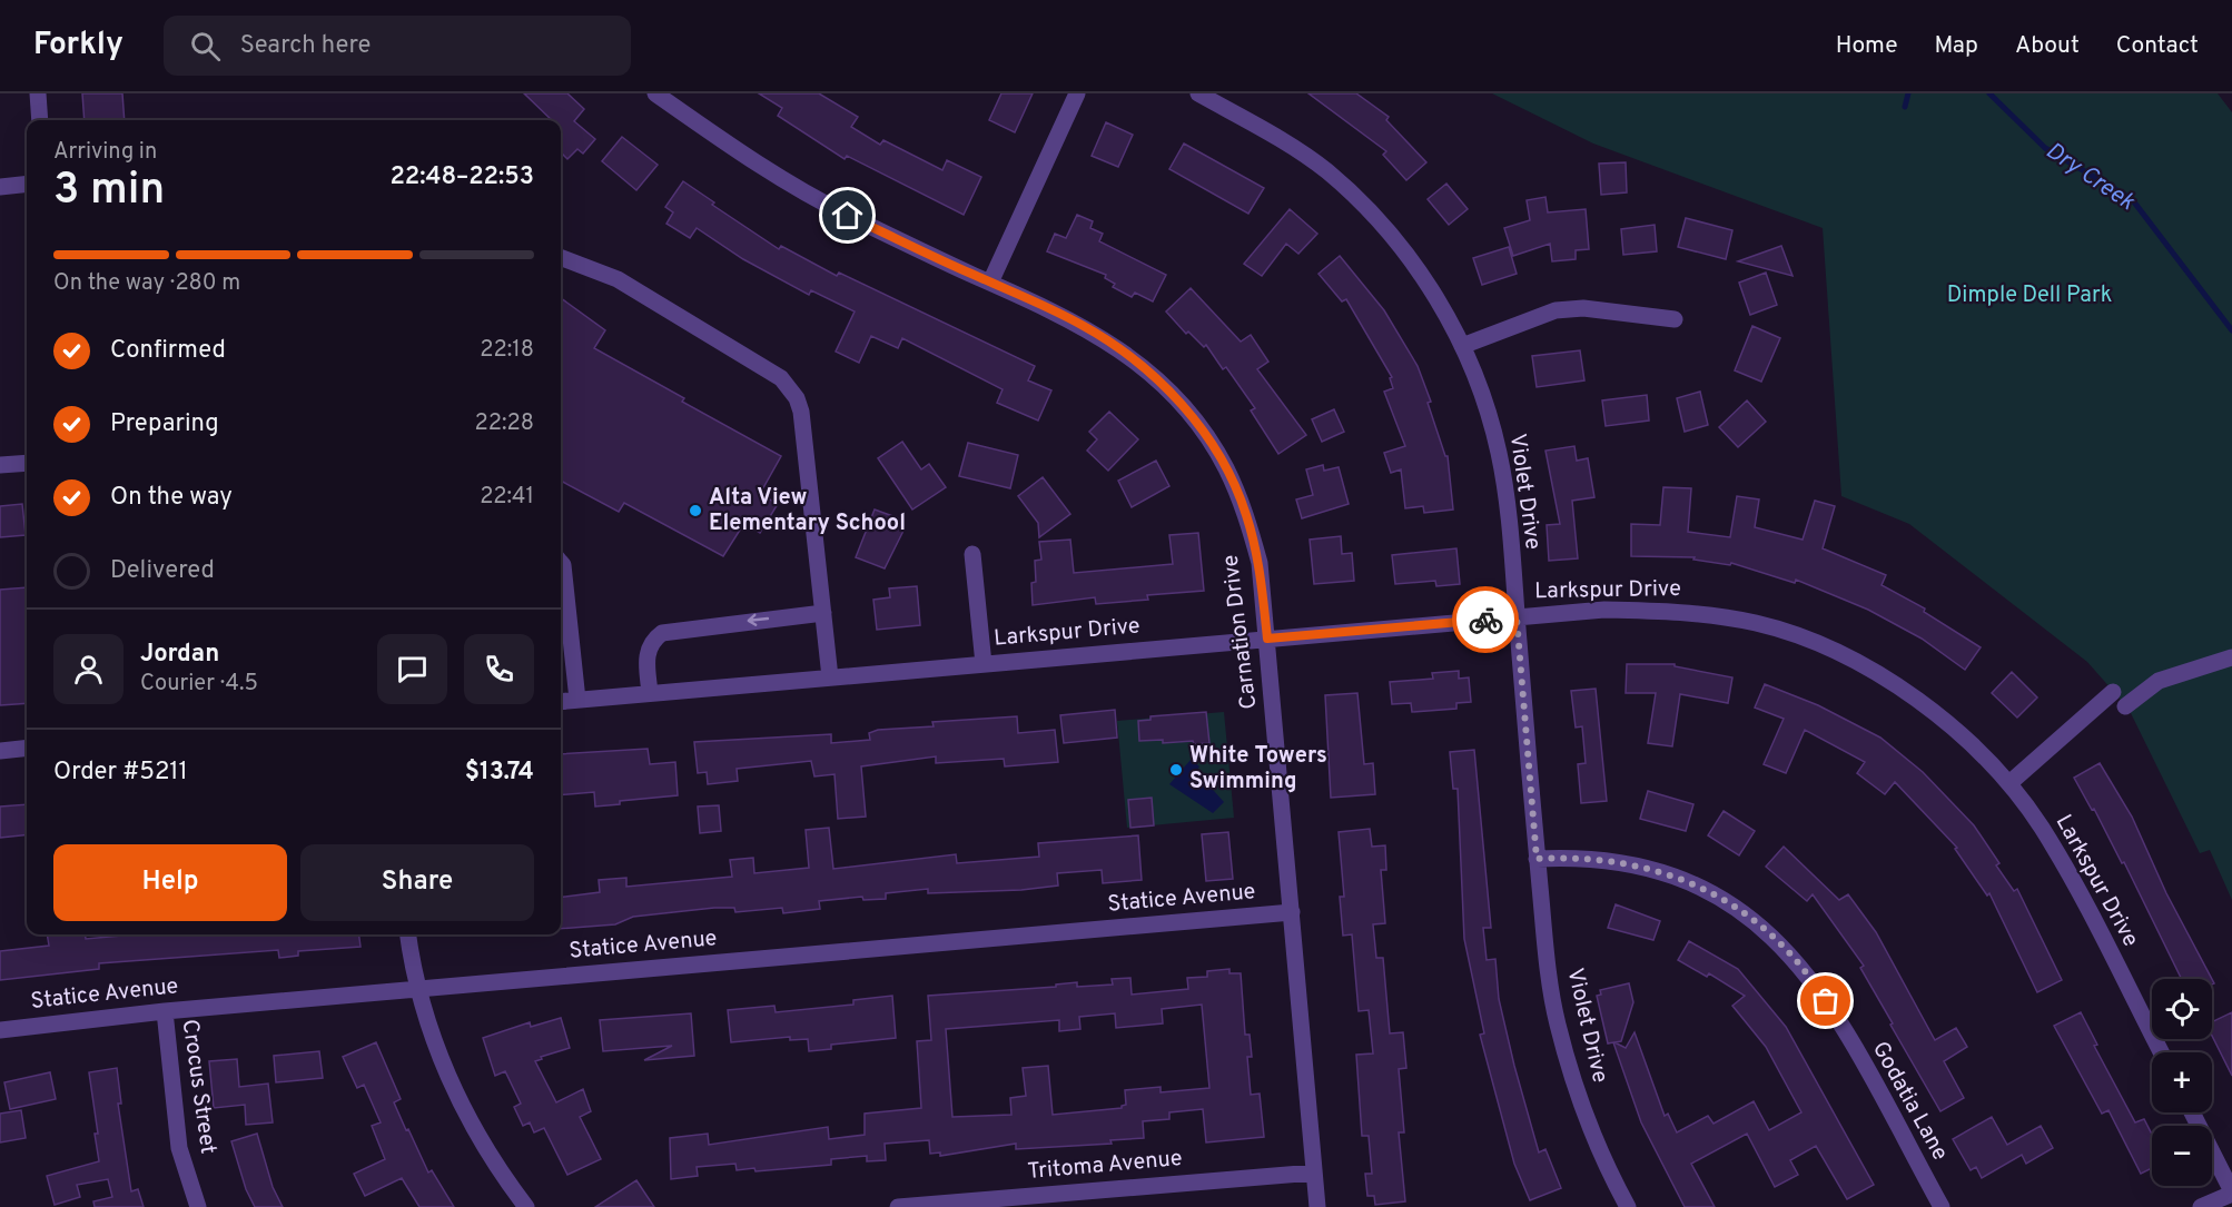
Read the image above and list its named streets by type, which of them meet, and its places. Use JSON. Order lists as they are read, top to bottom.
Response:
{
  "streets": {
    "street": [
      "Violet Drive",
      "Larkspur Drive",
      "Carnation Drive",
      "Statice Avenue",
      "Crocus Street",
      "Godatia Lane",
      "Tritoma Avenue"
    ]
  },
  "crossings": [
    ["Violet Drive", "Larkspur Drive"],
    ["Violet Drive", "Godatia Lane"],
    ["Larkspur Drive", "Carnation Drive"],
    ["Carnation Drive", "Statice Avenue"],
    ["Carnation Drive", "Tritoma Avenue"],
    ["Statice Avenue", "Crocus Street"]
  ],
  "water": ["Dry Creek"],
  "parks": ["Dimple Dell Park"],
  "places": ["Alta View Elementary School", "White Towers Swimming"],
  "page": {
    "header": "Forkly",
    "search": "Search here",
    "nav": [
      "Home",
      "Map",
      "About",
      "Contact"
    ],
    "heading": ["3 min", "Arriving in", "22:48–22:53"],
    "panel": [
      "Jordan",
      "Courier · 4.5",
      "Order #5211",
      "$13.74"
    ],
    "bar": "On the way · 280 m",
    "list": [
      ["Confirmed", "22:18"],
      ["Preparing", "22:28"],
      ["On the way", "22:41"],
      "Delivered"
    ],
    "buttons": ["Help", "Share"],
    "map_buttons": ["+", "−"]
  }
}
